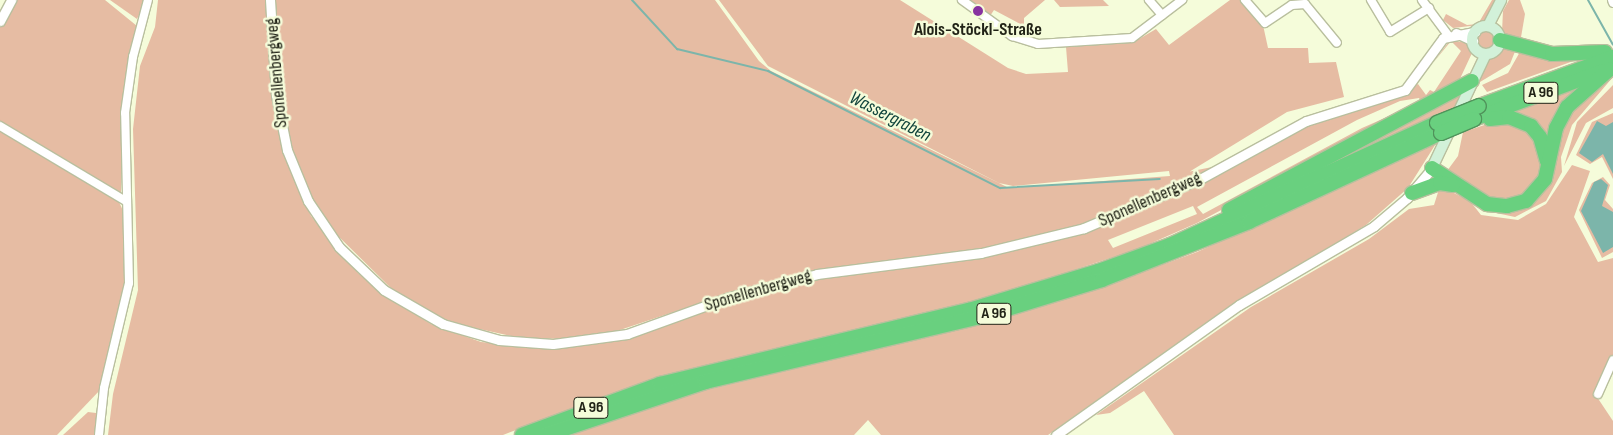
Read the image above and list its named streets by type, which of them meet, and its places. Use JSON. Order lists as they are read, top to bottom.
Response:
{
  "streets": {
    "highway": ["A 96"],
    "street": ["Sponellenbergweg"]
  },
  "water": ["Wassergraben"],
  "places": ["Alois-Stöckl-Straße"]
}
